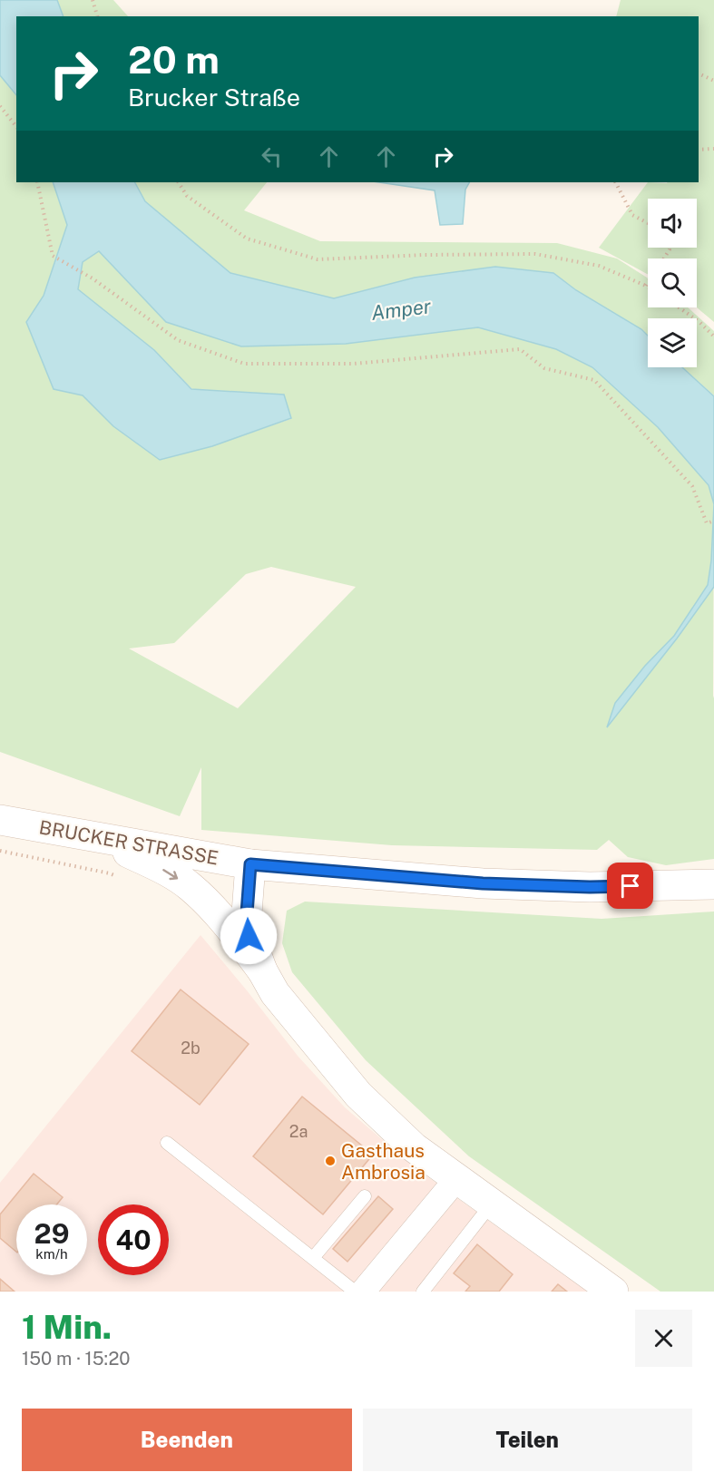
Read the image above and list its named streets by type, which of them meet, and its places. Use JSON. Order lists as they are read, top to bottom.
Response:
{
  "streets": {
    "main road": ["BRUCKER STRASSE"]
  },
  "water": ["Amper"],
  "places": ["Gasthaus Ambrosia"],
  "house_numbers": ["2b", "2a"],
  "page": {
    "turn": ["20 m", "Brucker Straße"],
    "speed": "29 km/h",
    "limit": "40",
    "heading": ["1 Min.", "150 m · 15:20"],
    "buttons": ["Beenden", "Teilen"]
  }
}
